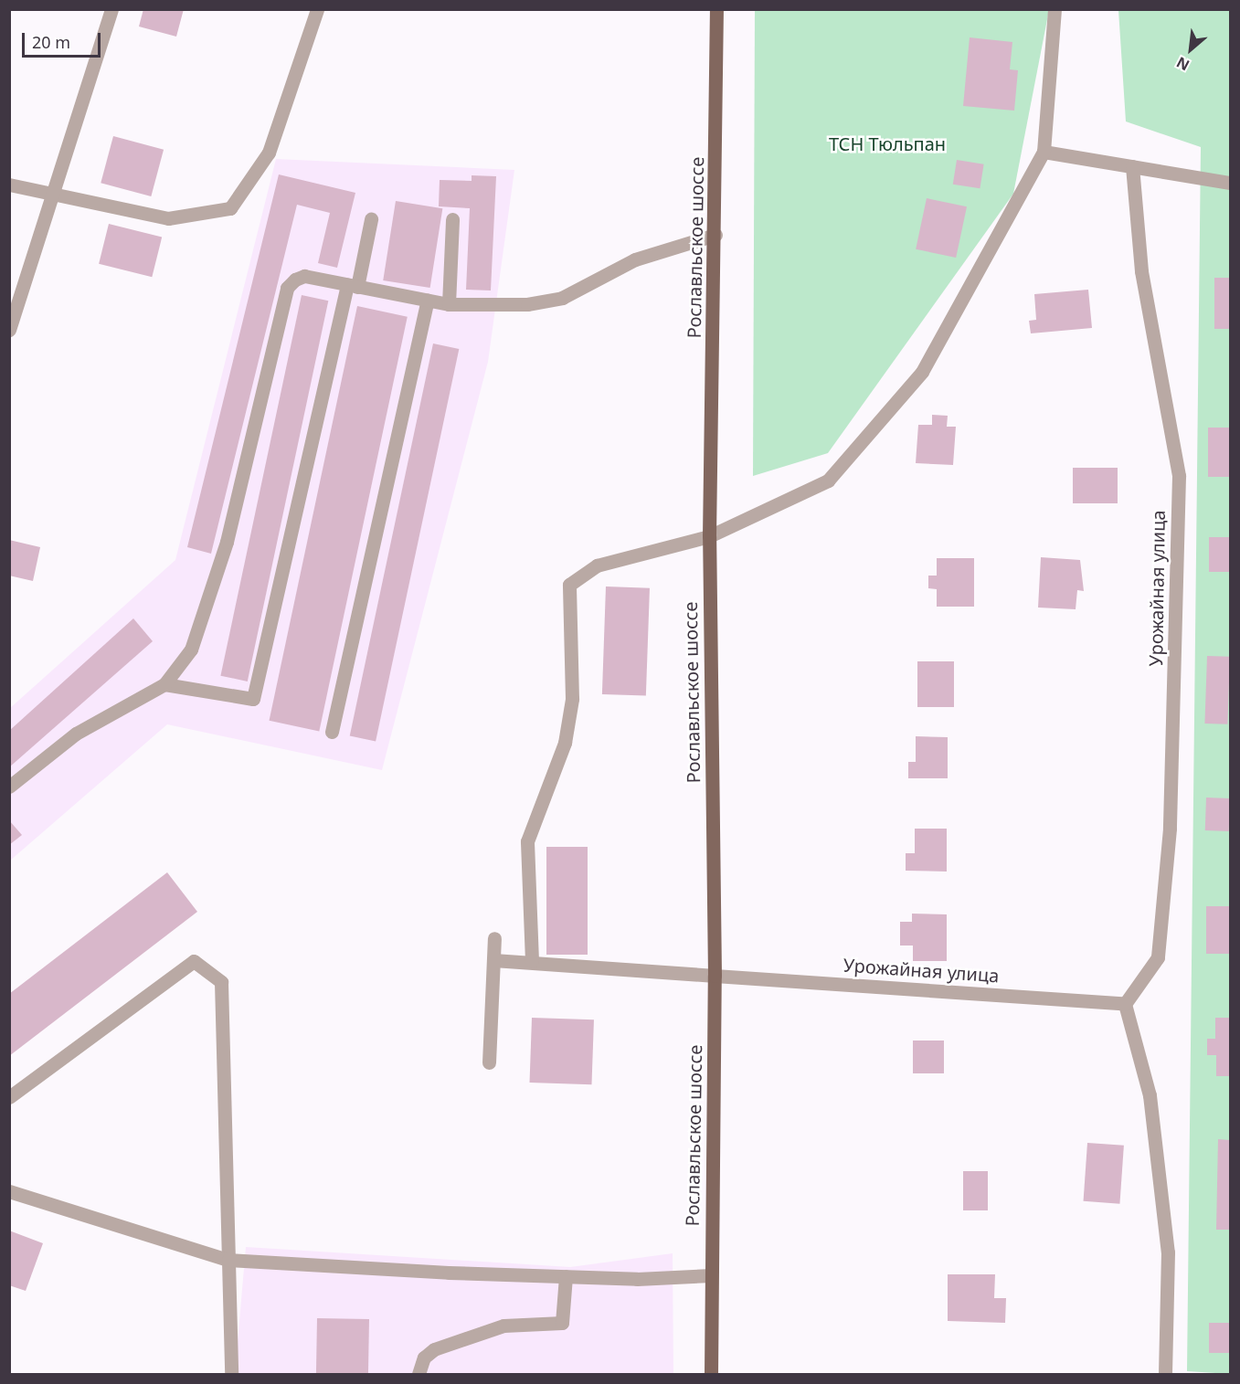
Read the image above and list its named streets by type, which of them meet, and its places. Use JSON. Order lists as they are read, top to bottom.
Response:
{
  "streets": {
    "main road": ["Рославльское шоссе"],
    "street": ["Урожайная улица"]
  },
  "crossings": [
    ["Рославльское шоссе", "Урожайная улица"]
  ],
  "parks": ["ТСН Тюльпан"],
  "scale_bar": "20 m",
  "north": "bottom left"
}
